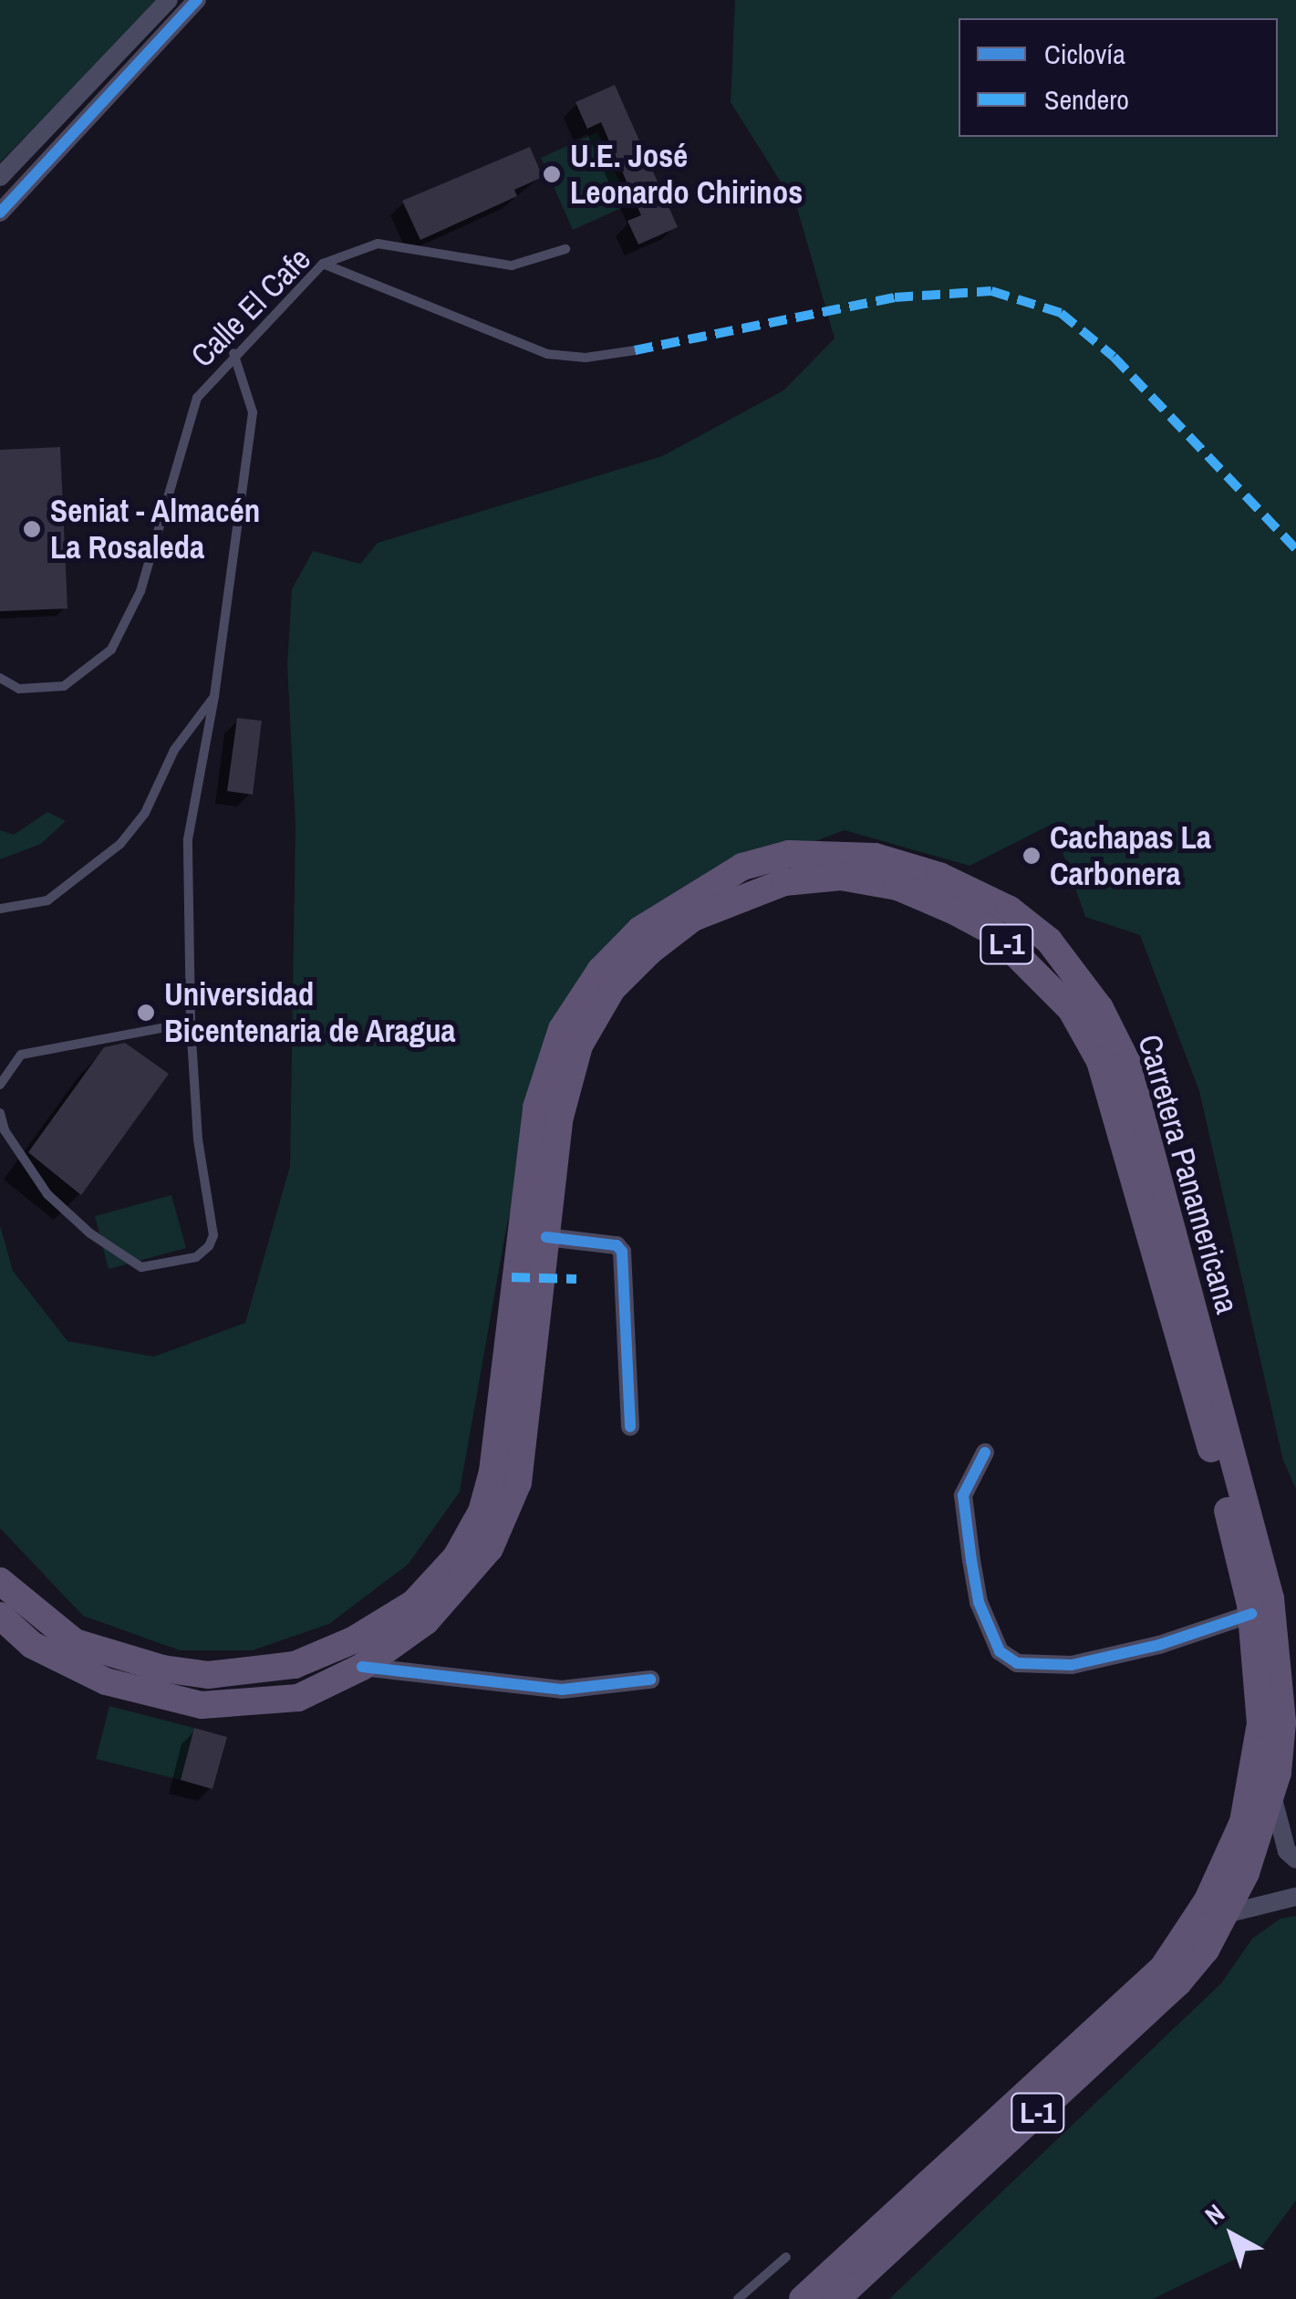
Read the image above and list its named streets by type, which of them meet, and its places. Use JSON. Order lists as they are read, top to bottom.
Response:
{
  "streets": {
    "main road": ["L-1", "Carretera Panamericana"],
    "lane": ["Calle El Cafe"]
  },
  "places": [
    "U.E. José Leonardo Chirinos",
    "Seniat - Almacén La Rosaleda",
    "Cachapas La Carbonera",
    "Universidad Bicentenaria de Aragua"
  ],
  "legend": ["Ciclovía", "Sendero"],
  "north": "top left"
}
